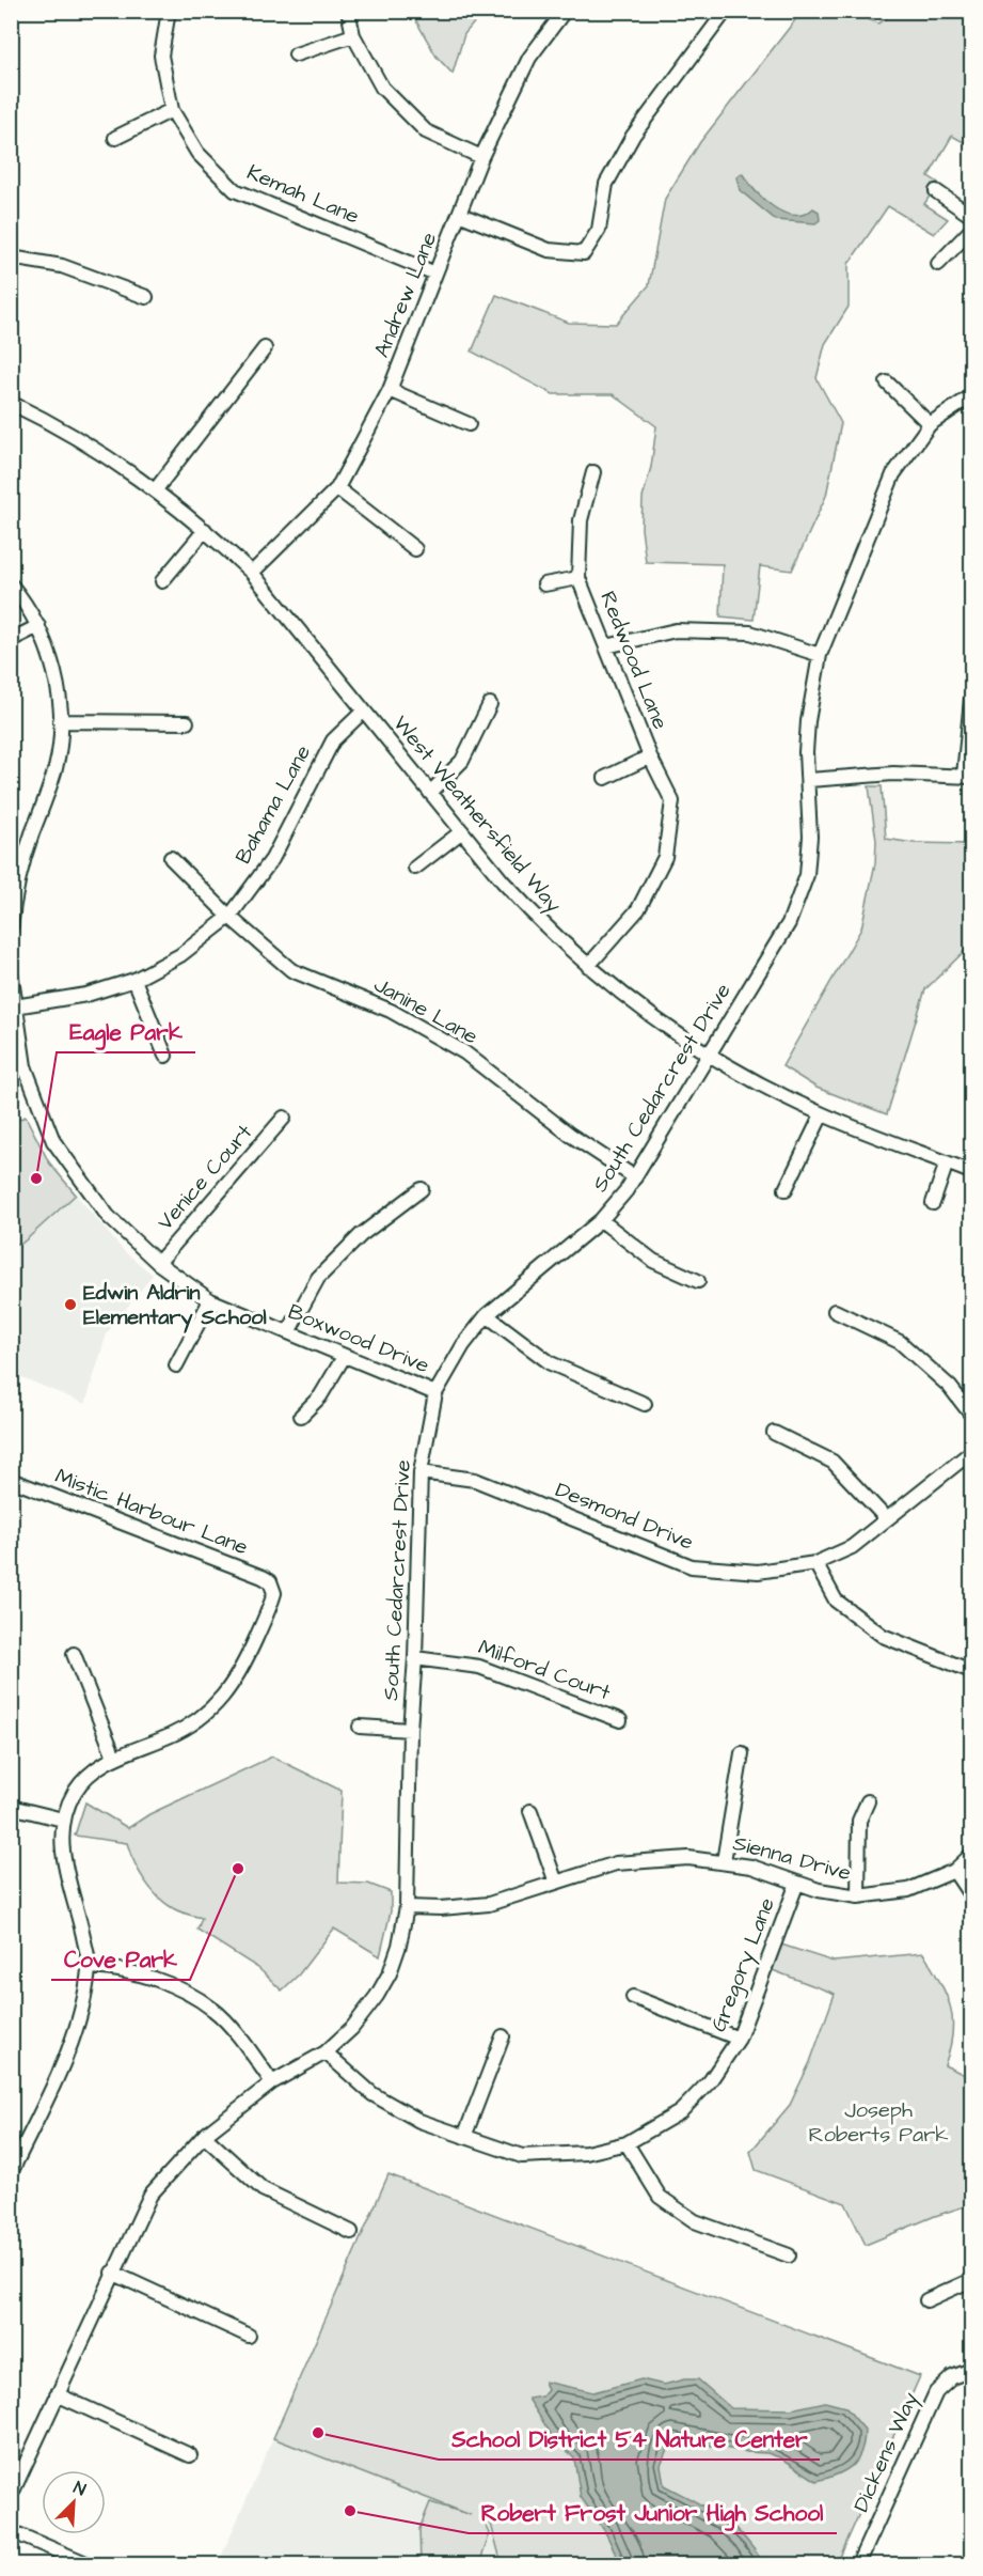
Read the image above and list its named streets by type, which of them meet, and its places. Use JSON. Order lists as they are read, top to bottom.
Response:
{
  "streets": {
    "street": [
      "Kemah Lane",
      "Andrew Lane",
      "Redwood Lane",
      "Bahama Lane",
      "West Weathersfield Way",
      "Janine Lane",
      "South Cedarcrest Drive",
      "Venice Court",
      "Boxwood Drive",
      "Mistic Harbour Lane",
      "Desmond Drive",
      "Milford Court",
      "Sienna Drive",
      "Gregory Lane",
      "Dickens Way"
    ]
  },
  "crossings": [
    ["Kemah Lane", "Andrew Lane"],
    ["Andrew Lane", "West Weathersfield Way"],
    ["Redwood Lane", "West Weathersfield Way"],
    ["Bahama Lane", "West Weathersfield Way"],
    ["Bahama Lane", "Janine Lane"],
    ["Bahama Lane", "Boxwood Drive"],
    ["West Weathersfield Way", "South Cedarcrest Drive"],
    ["Janine Lane", "South Cedarcrest Drive"],
    ["South Cedarcrest Drive", "Boxwood Drive"],
    ["South Cedarcrest Drive", "Desmond Drive"],
    ["South Cedarcrest Drive", "Milford Court"],
    ["South Cedarcrest Drive", "Sienna Drive"],
    ["South Cedarcrest Drive", "Gregory Lane"],
    ["Venice Court", "Boxwood Drive"],
    ["Sienna Drive", "Gregory Lane"]
  ],
  "parks": ["Joseph Roberts Park"],
  "places": [
    "Eagle Park",
    "Edwin Aldrin Elementary School",
    "Cove Park",
    "School District 54 Nature Center",
    "Robert Frost Junior High School"
  ],
  "north": "top right"
}
